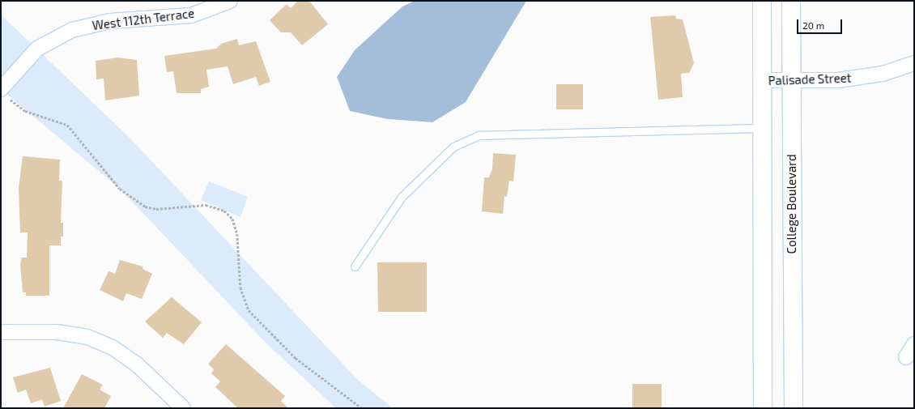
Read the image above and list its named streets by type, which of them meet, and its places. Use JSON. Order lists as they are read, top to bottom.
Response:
{
  "streets": {
    "main road": ["College Boulevard"],
    "street": ["West 112th Terrace", "Palisade Street"]
  },
  "crossings": [
    ["Palisade Street", "College Boulevard"]
  ],
  "scale_bar": "20 m"
}
